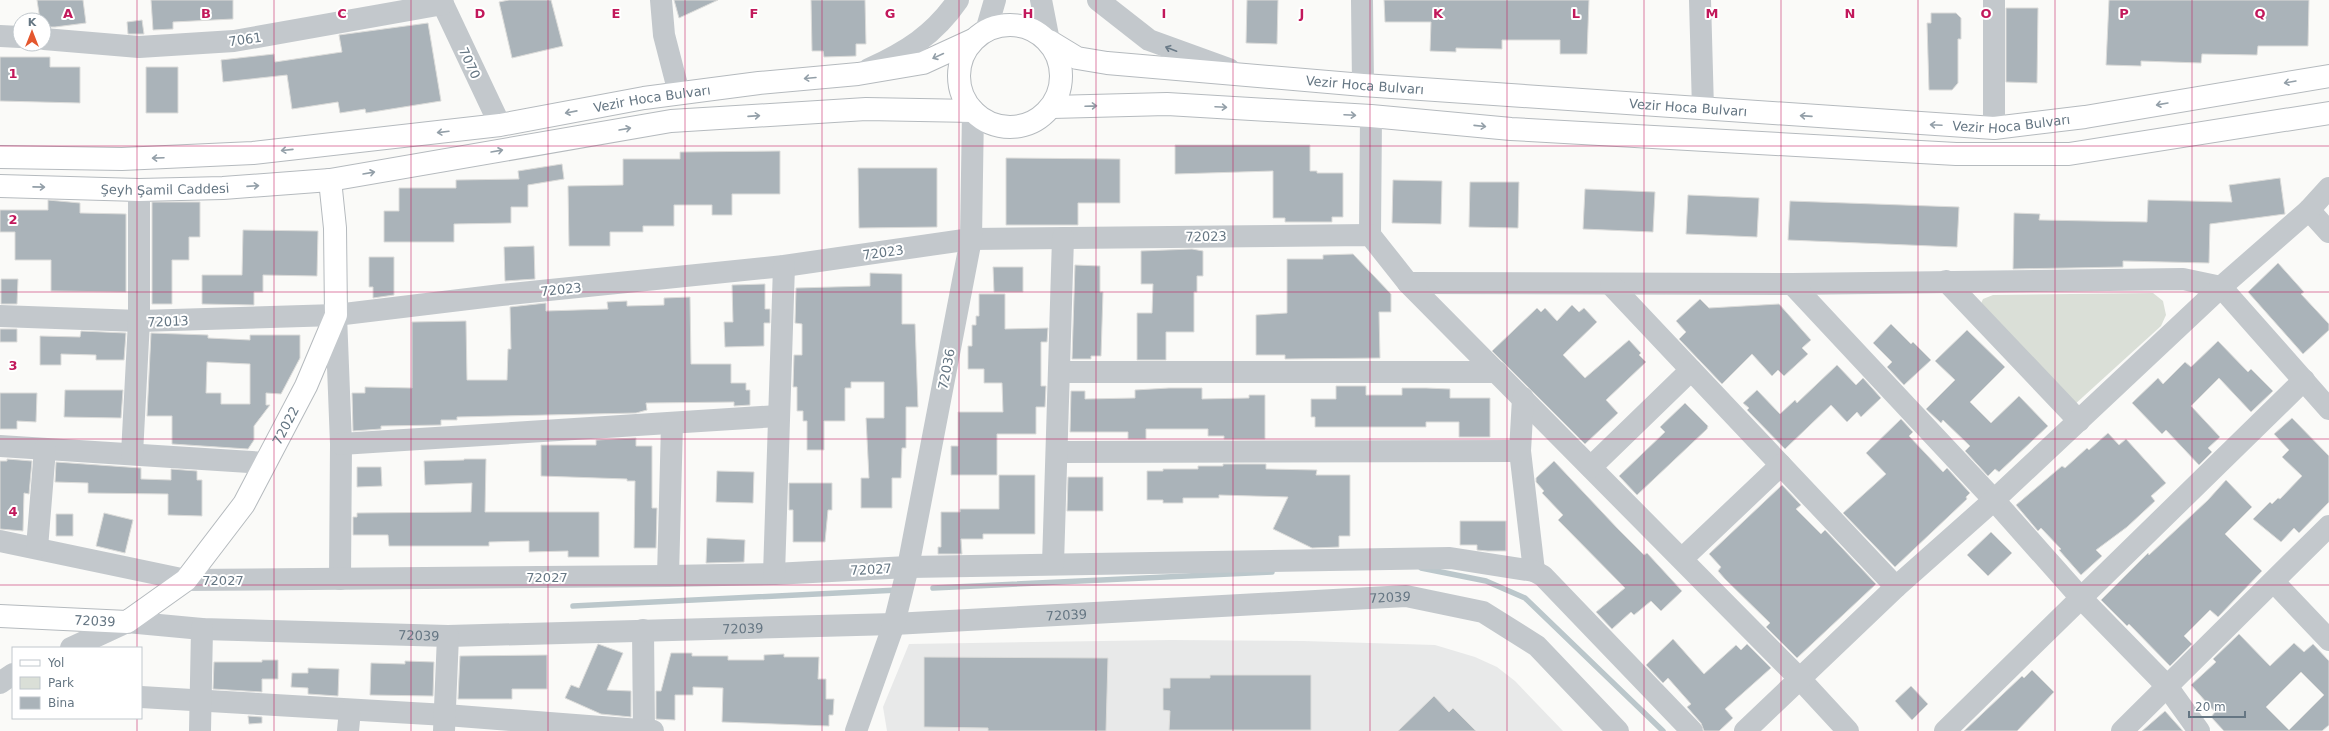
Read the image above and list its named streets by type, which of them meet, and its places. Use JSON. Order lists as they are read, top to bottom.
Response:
{
  "streets": {
    "main road": [
      "Vezir Hoca Bulvarı",
      "Şeyh Şamil Caddesi",
      "72022",
      "72039"
    ],
    "street": [
      "7061",
      "7070",
      "72023",
      "72013",
      "72036",
      "72027"
    ]
  },
  "crossings": [
    ["7061", "7070"],
    ["7070", "Vezir Hoca Bulvarı"],
    ["Vezir Hoca Bulvarı", "Şeyh Şamil Caddesi"],
    ["Vezir Hoca Bulvarı", "72036"],
    ["Vezir Hoca Bulvarı", "72022"],
    ["Şeyh Şamil Caddesi", "72022"],
    ["72023", "72013"],
    ["72023", "72036"],
    ["72023", "72022"],
    ["72013", "72022"],
    ["72036", "72027"],
    ["72036", "72039"],
    ["72022", "72027"],
    ["72022", "72039"]
  ],
  "one_way": ["Şeyh Şamil Caddesi"],
  "legend": ["Yol", "Park", "Bina"],
  "scale_bar": "20 m",
  "north": "top",
  "grid": {
    "columns": [
      "A",
      "B",
      "C",
      "D",
      "E",
      "F",
      "G",
      "H",
      "I",
      "J",
      "K",
      "L",
      "M",
      "N",
      "O",
      "P",
      "Q"
    ],
    "rows": [
      "1",
      "2",
      "3",
      "4"
    ]
  }
}
